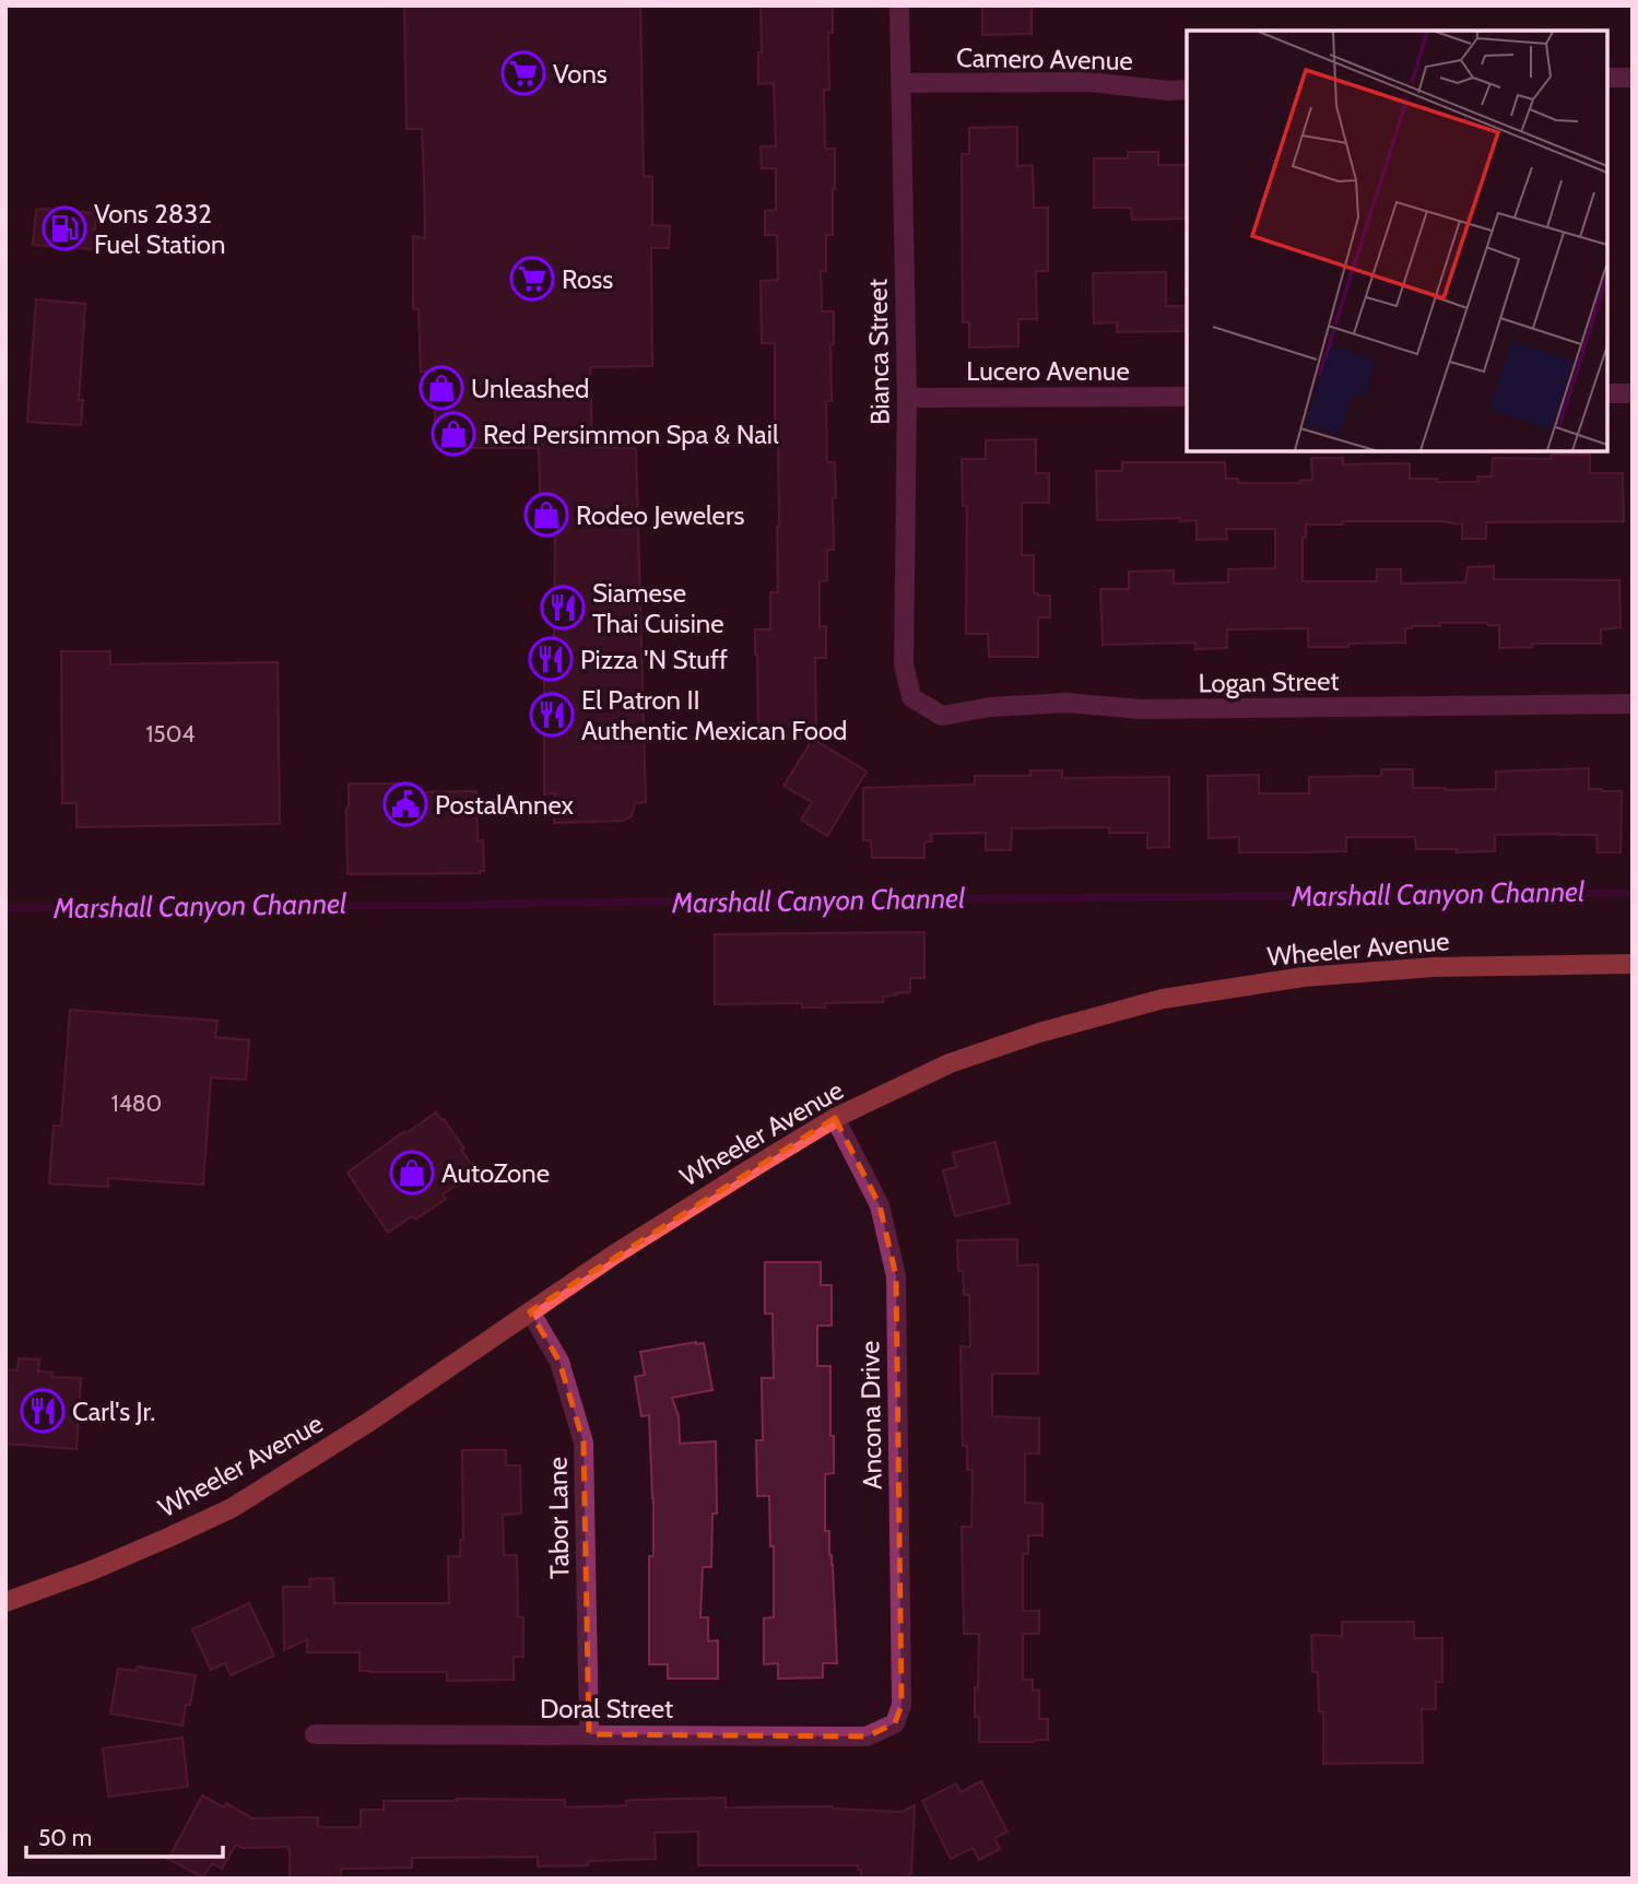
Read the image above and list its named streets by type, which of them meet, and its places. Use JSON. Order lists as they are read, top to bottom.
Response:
{
  "streets": {
    "main road": ["Wheeler Avenue"],
    "street": [
      "Camero Avenue",
      "Bianca Street",
      "Lucero Avenue",
      "Logan Street",
      "Ancona Drive",
      "Tabor Lane",
      "Doral Street"
    ]
  },
  "crossings": [
    ["Camero Avenue", "Bianca Street"],
    ["Bianca Street", "Lucero Avenue"],
    ["Bianca Street", "Logan Street"],
    ["Wheeler Avenue", "Ancona Drive"],
    ["Wheeler Avenue", "Tabor Lane"],
    ["Ancona Drive", "Doral Street"],
    ["Tabor Lane", "Doral Street"]
  ],
  "water": ["Marshall Canyon Channel"],
  "places": {
    "supermarket": ["Vons", "Ross"],
    "fuel station": ["Vons 2832 Fuel Station"],
    "shop": [
      "Unleashed",
      "Red Persimmon Spa & Nail",
      "Rodeo Jewelers",
      "AutoZone"
    ],
    "restaurant": [
      "Siamese Thai Cuisine",
      "Pizza 'N Stuff",
      "El Patron II Authentic Mexican Food",
      "Carl's Jr."
    ],
    "public building": ["PostalAnnex"]
  },
  "house_numbers": ["1504", "1480"],
  "scale_bar": "50 m"
}
